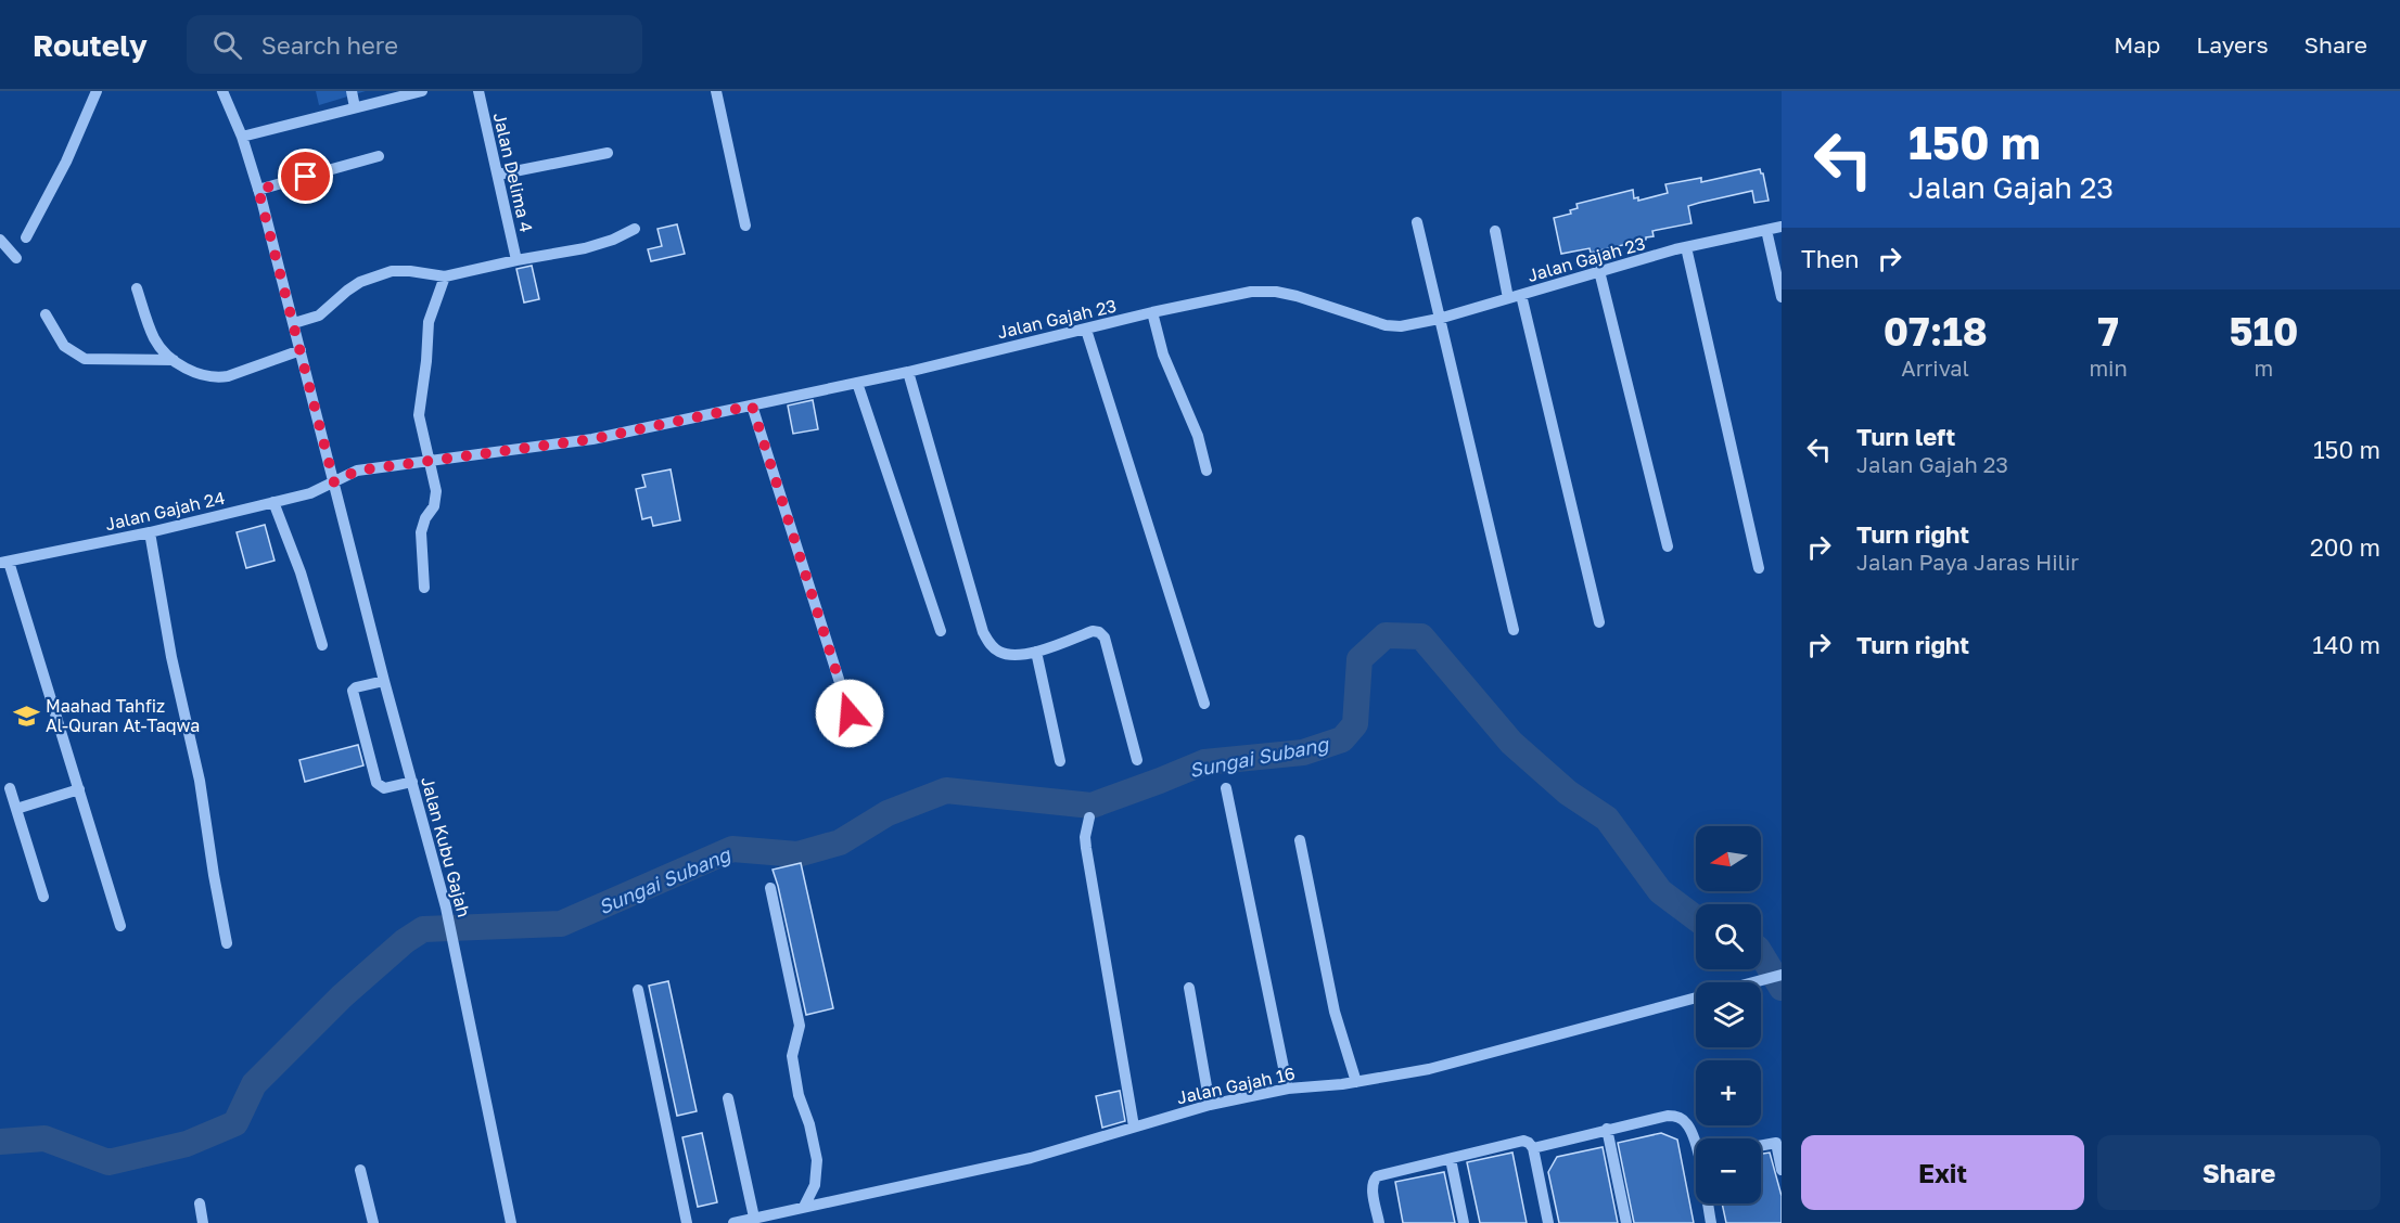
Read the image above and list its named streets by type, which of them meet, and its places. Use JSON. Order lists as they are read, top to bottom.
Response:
{
  "streets": {
    "street": [
      "Jalan Delima 4",
      "Jalan Gajah 23",
      "Jalan Gajah 24",
      "Jalan Kubu Gajah",
      "Jalan Gajah 16"
    ]
  },
  "crossings": [
    ["Jalan Gajah 23", "Jalan Gajah 24"],
    ["Jalan Gajah 23", "Jalan Kubu Gajah"],
    ["Jalan Gajah 24", "Jalan Kubu Gajah"]
  ],
  "water": ["Sungai Subang"],
  "places": {
    "school or university": ["Maahad Tahfiz Al-Quran At-Taqwa"]
  },
  "north": "left",
  "page": {
    "header": "Routely",
    "search": "Search here",
    "nav": ["Map", "Layers", "Share"],
    "turn": ["150 m", "Jalan Gajah 23"],
    "then": "Then",
    "eta": [
      "07:18",
      "Arrival",
      "7",
      "min",
      "510",
      "m"
    ],
    "list": [
      {
        "name": "Turn left",
        "note": "Jalan Gajah 23",
        "value": "150 m"
      },
      {
        "name": "Turn right",
        "note": "Jalan Paya Jaras Hilir",
        "value": "200 m"
      },
      {
        "name": "Turn right",
        "value": "140 m"
      }
    ],
    "map_buttons": ["+", "−"],
    "buttons": ["Exit", "Share"]
  }
}
